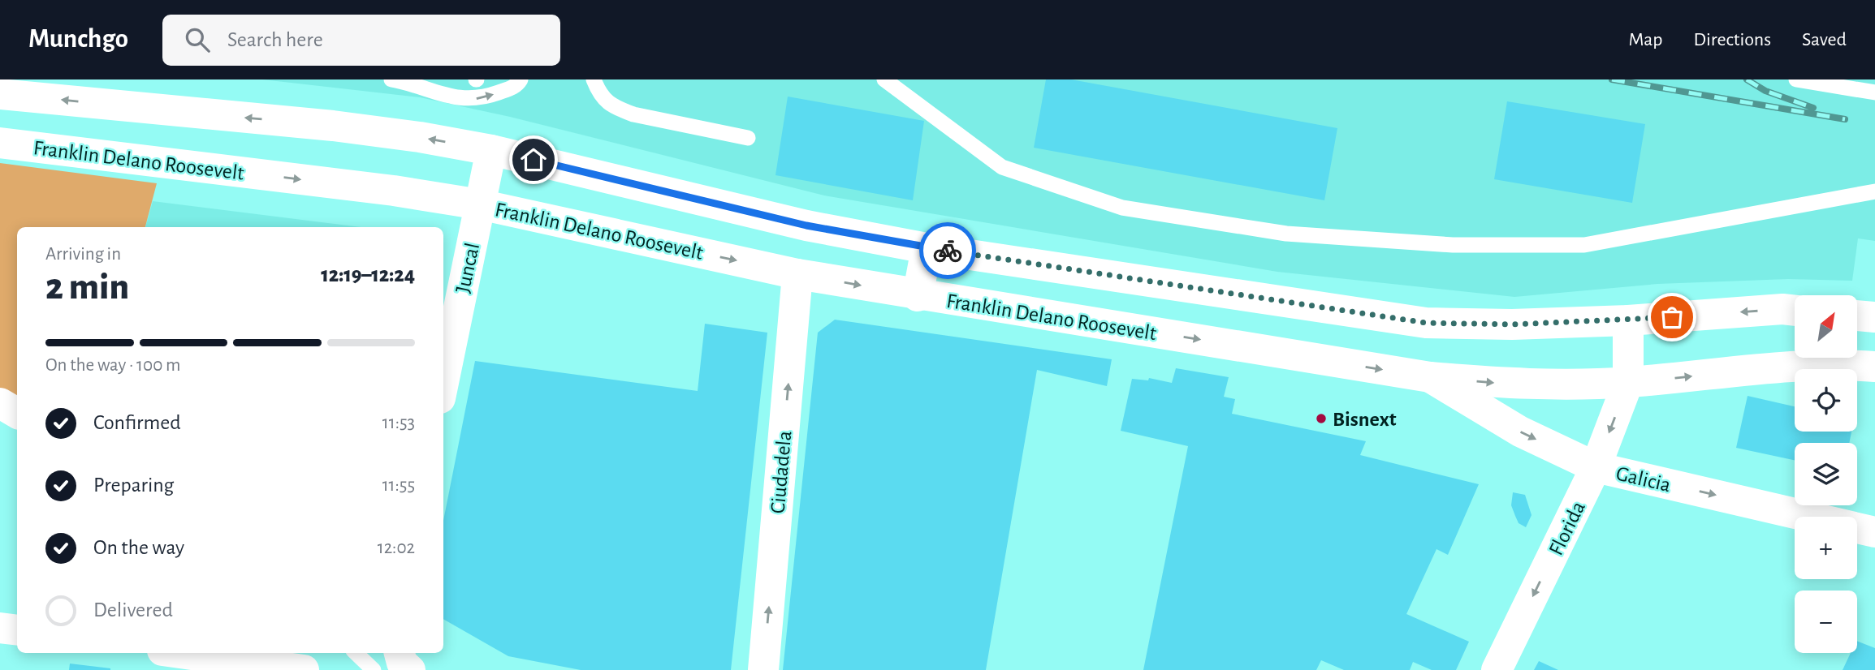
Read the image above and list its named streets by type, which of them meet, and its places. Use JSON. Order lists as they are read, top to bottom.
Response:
{
  "streets": {
    "main road": [
      "Franklin Delano Roosevelt",
      "Juncal",
      "Ciudadela",
      "Galicia",
      "Florida"
    ]
  },
  "crossings": [
    ["Franklin Delano Roosevelt", "Juncal"],
    ["Franklin Delano Roosevelt", "Ciudadela"],
    ["Franklin Delano Roosevelt", "Galicia"],
    ["Franklin Delano Roosevelt", "Florida"],
    ["Galicia", "Florida"]
  ],
  "one_way": ["Ciudadela", "Florida"],
  "places": ["Bisnext"],
  "north": "top right",
  "page": {
    "header": "Munchgo",
    "search": "Search here",
    "nav": ["Map", "Directions", "Saved"],
    "heading": ["2 min", "Arriving in", "12:19–12:24"],
    "map_buttons": ["+", "−"],
    "bar": "On the way · 100 m",
    "list": [
      ["Confirmed", "11:53"],
      ["Preparing", "11:55"],
      ["On the way", "12:02"],
      "Delivered"
    ]
  }
}
